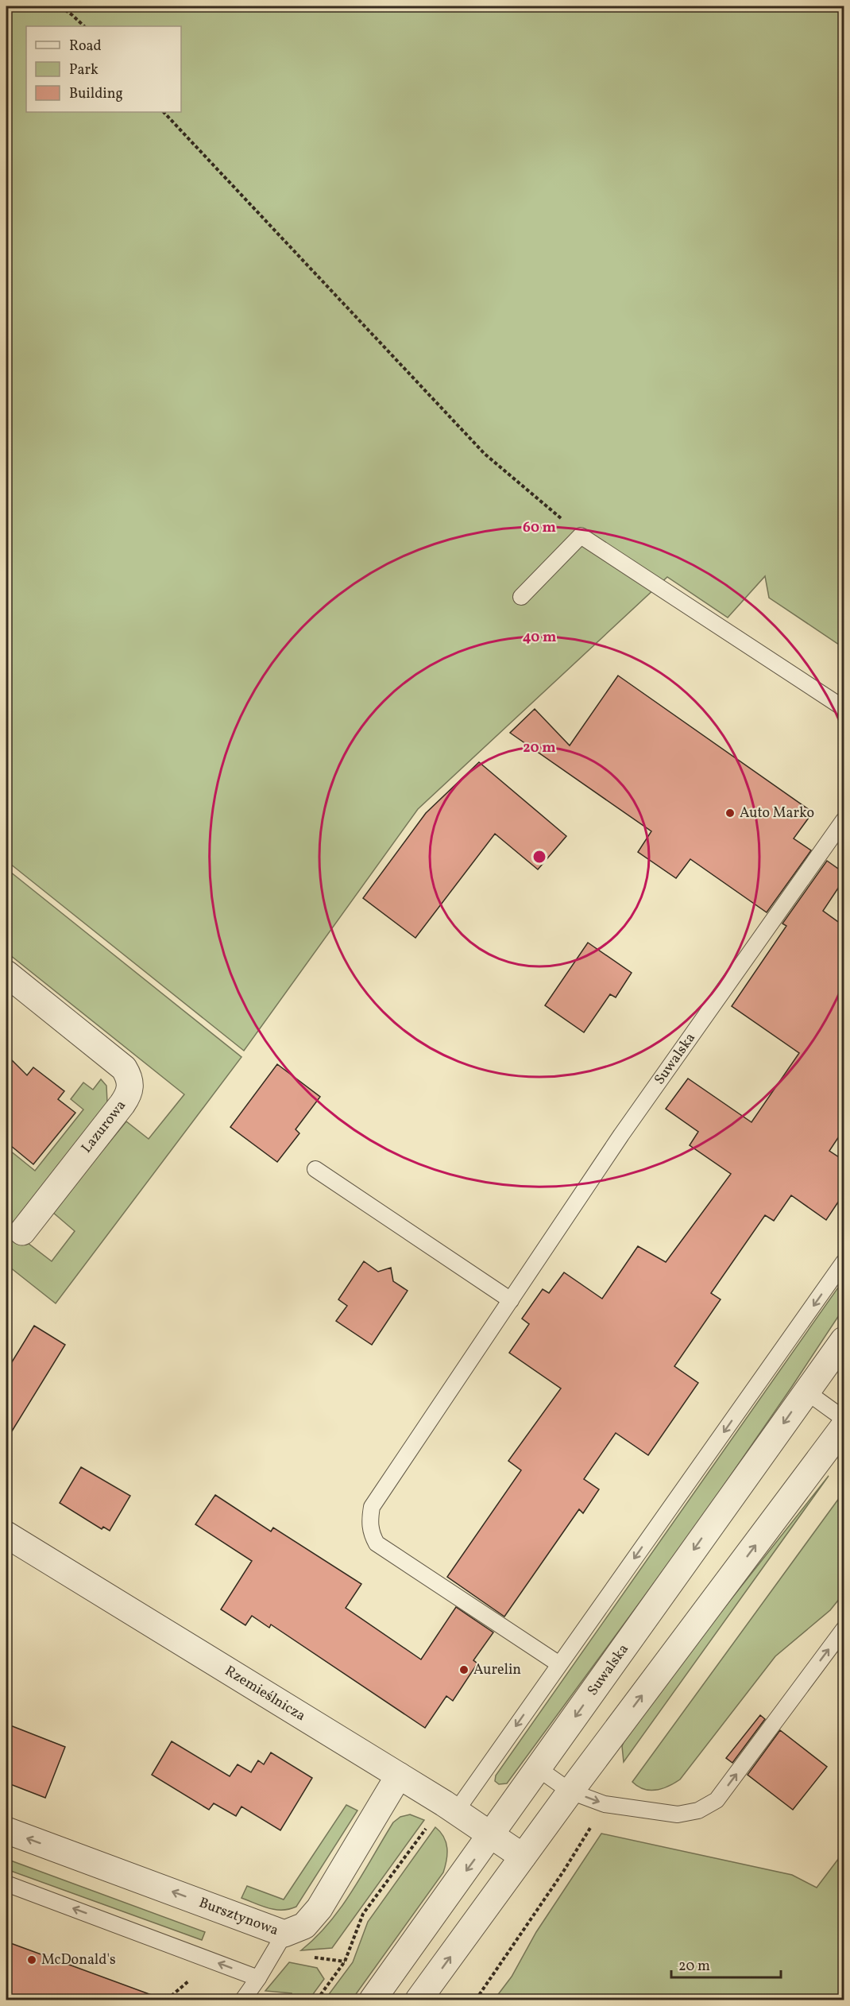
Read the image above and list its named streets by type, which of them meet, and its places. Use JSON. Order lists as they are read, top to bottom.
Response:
{
  "streets": {
    "street": [
      "Suwalska",
      "Lazurowa",
      "Rzemieślnicza",
      "Bursztynowa"
    ]
  },
  "crossings": [
    ["Suwalska", "Rzemieślnicza"],
    ["Rzemieślnicza", "Bursztynowa"]
  ],
  "one_way": ["Bursztynowa"],
  "places": ["Auto Marko", "Aurelin", "McDonald's"],
  "legend": ["Road", "Park", "Building"],
  "scale_bar": "20 m",
  "rings": ["60 m", "40 m", "20 m"]
}
